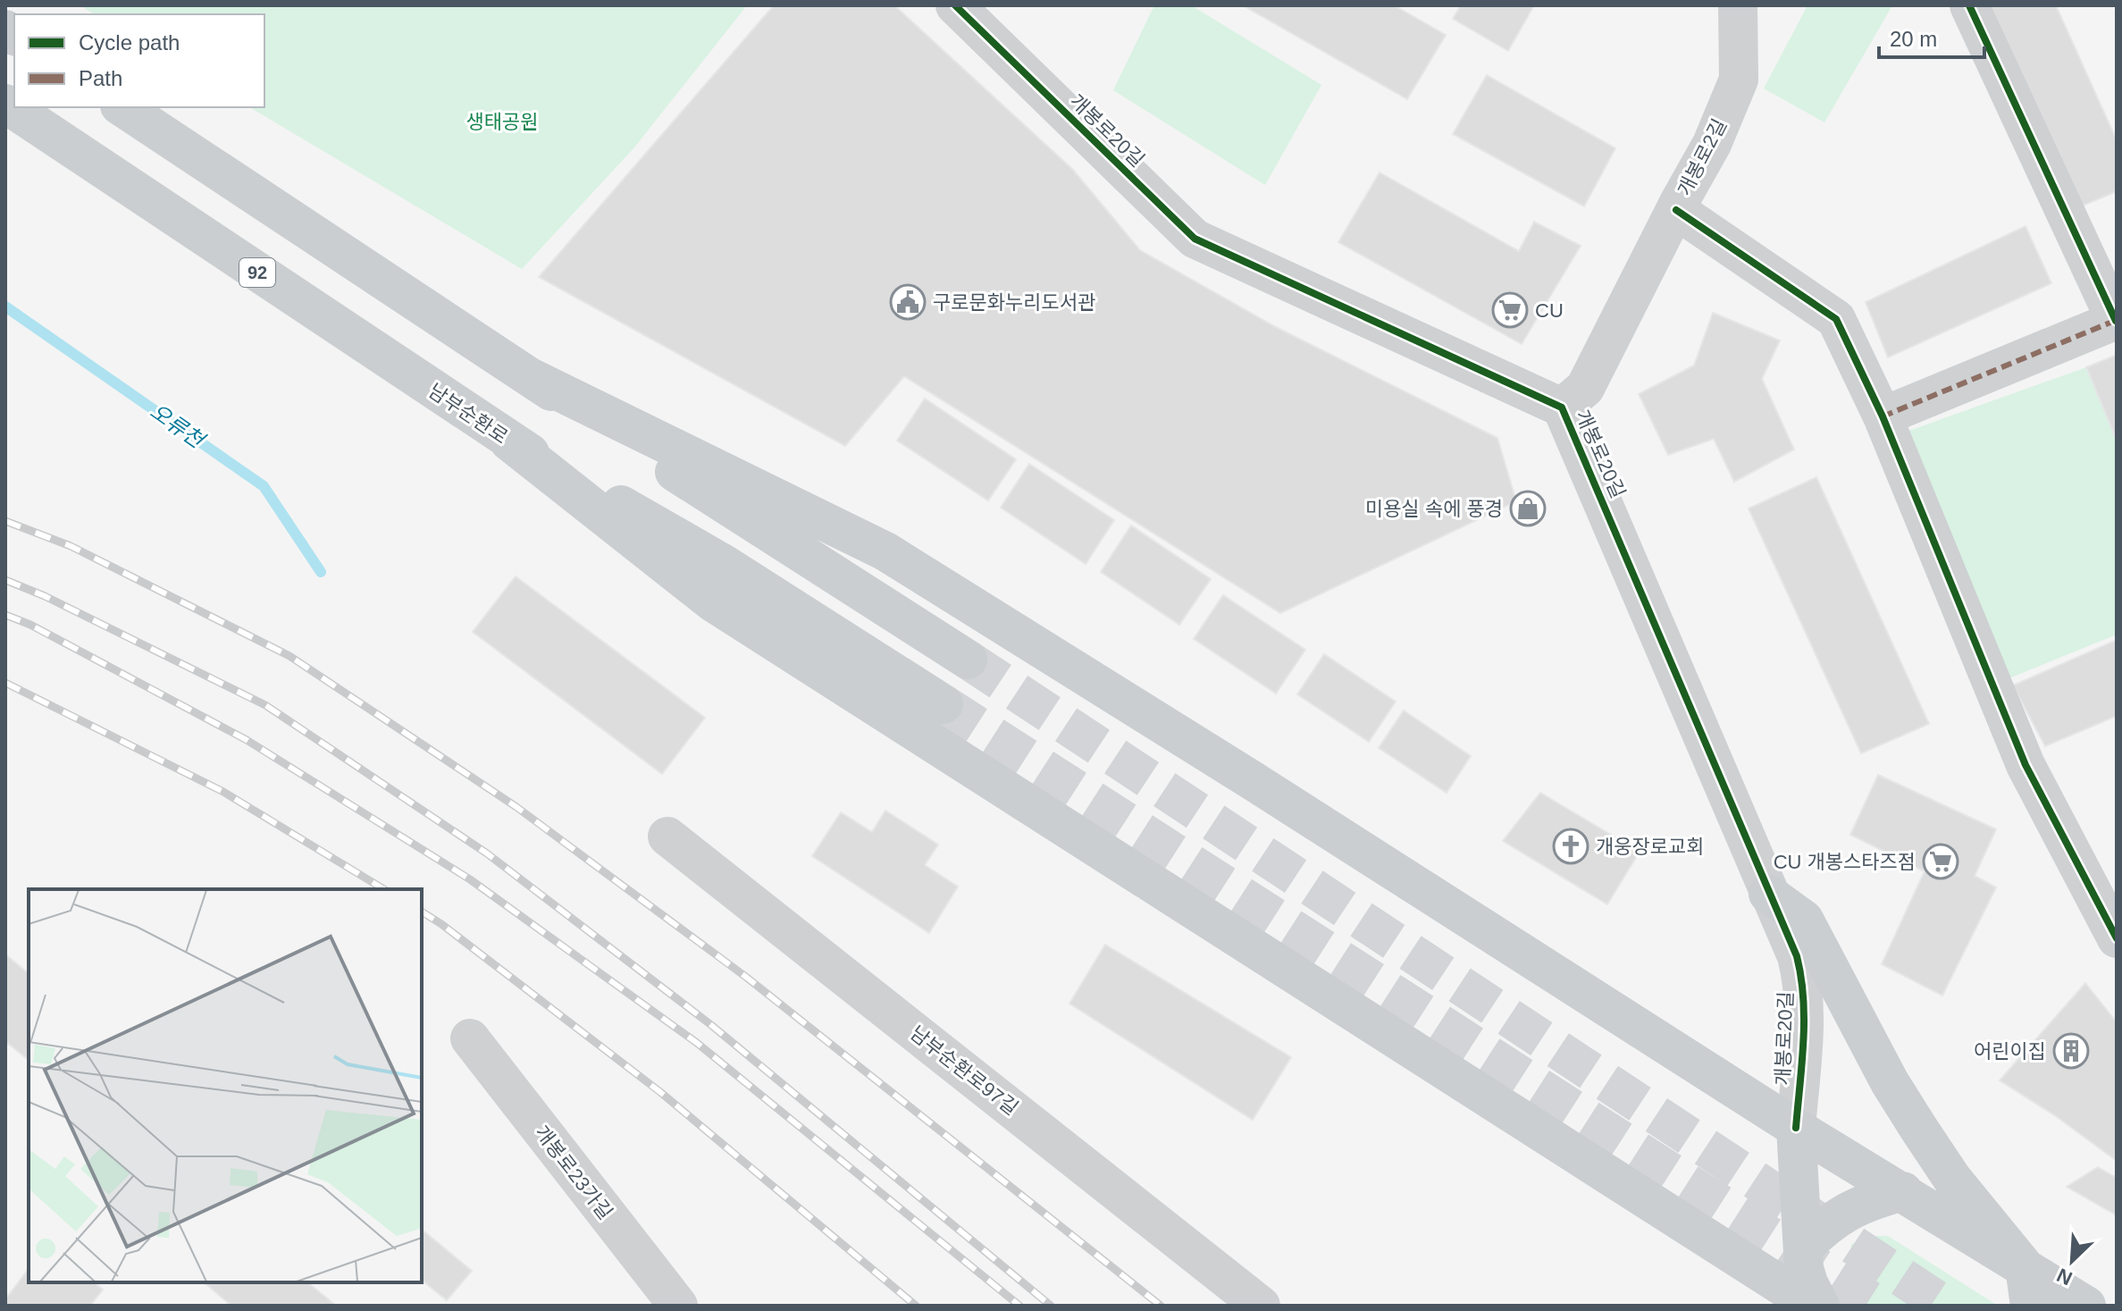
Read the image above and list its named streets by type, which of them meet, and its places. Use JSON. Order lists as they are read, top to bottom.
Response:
{
  "streets": {
    "main road": ["92", "남부순환로"],
    "street": [
      "개봉로20길",
      "개봉로2길",
      "남부순환로97길",
      "개봉로23가길"
    ]
  },
  "crossings": [
    ["개봉로20길", "개봉로2길"]
  ],
  "water": ["오류천"],
  "parks": ["생태공원"],
  "places": {
    "public building": ["구로문화누리도서관"],
    "supermarket": ["CU", "CU 개봉스타즈점"],
    "shop": ["미용실 속에 풍경"],
    "church": ["개웅장로교회"],
    "building": ["어린이집"]
  },
  "legend": ["Cycle path", "Path"],
  "scale_bar": "20 m",
  "north": "bottom left"
}
